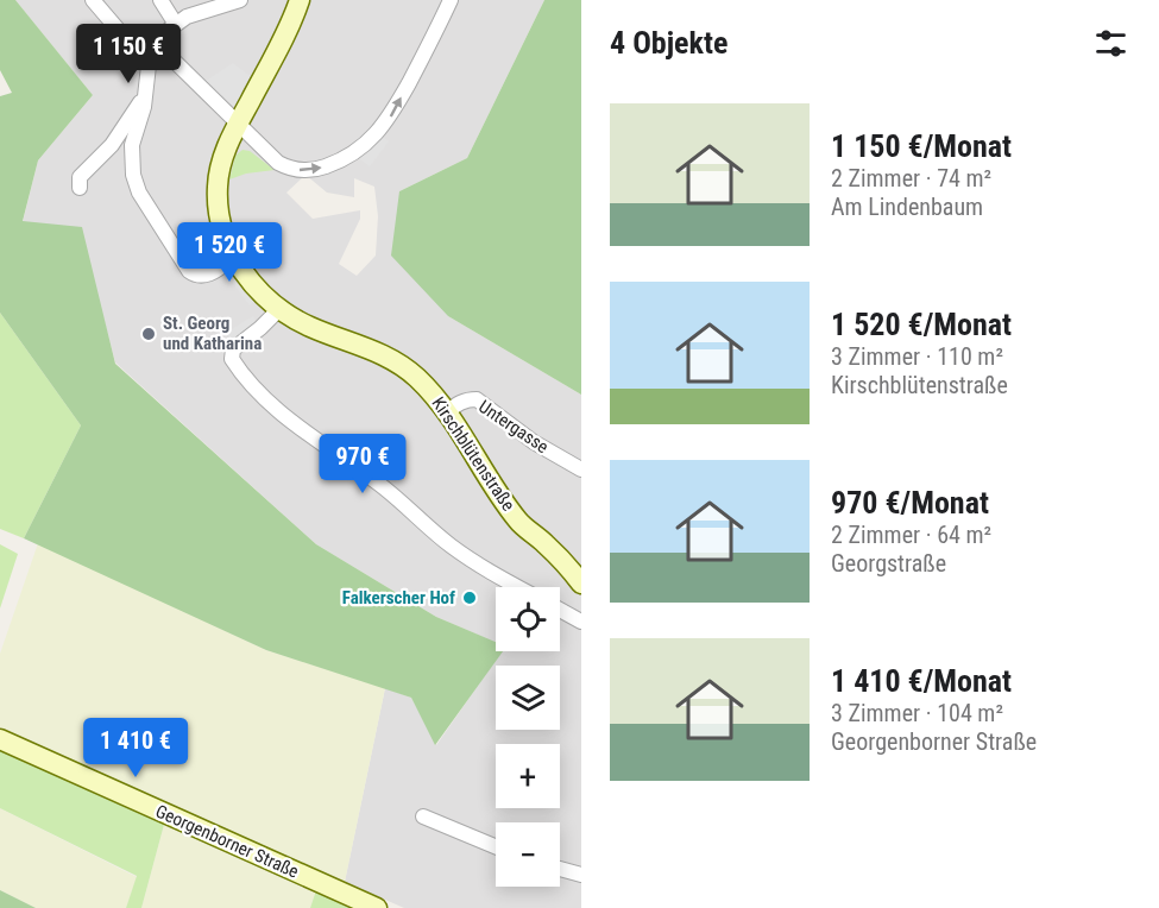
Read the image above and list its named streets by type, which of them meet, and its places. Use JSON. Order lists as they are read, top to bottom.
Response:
{
  "streets": {
    "main road": ["Kirschblütenstraße", "Georgenborner Straße"],
    "street": ["Untergasse"]
  },
  "crossings": [
    ["Untergasse", "Kirschblütenstraße"]
  ],
  "places": ["St. Georg und Katharina", "Falkerscher Hof"],
  "page": {
    "heading": "4 Objekte",
    "price": [
      "1 150 €",
      "1 520 €",
      "970 €",
      "1 410 €"
    ],
    "list": [
      {
        "name": "1 150 €/Monat",
        "note": "2 Zimmer · 74 m² · Am Lindenbaum"
      },
      {
        "name": "1 520 €/Monat",
        "note": "3 Zimmer · 110 m² · Kirschblütenstraße"
      },
      {
        "name": "970 €/Monat",
        "note": "2 Zimmer · 64 m² · Georgstraße"
      },
      {
        "name": "1 410 €/Monat",
        "note": "3 Zimmer · 104 m² · Georgenborner Straße"
      }
    ],
    "map_buttons": ["+", "−"]
  }
}
